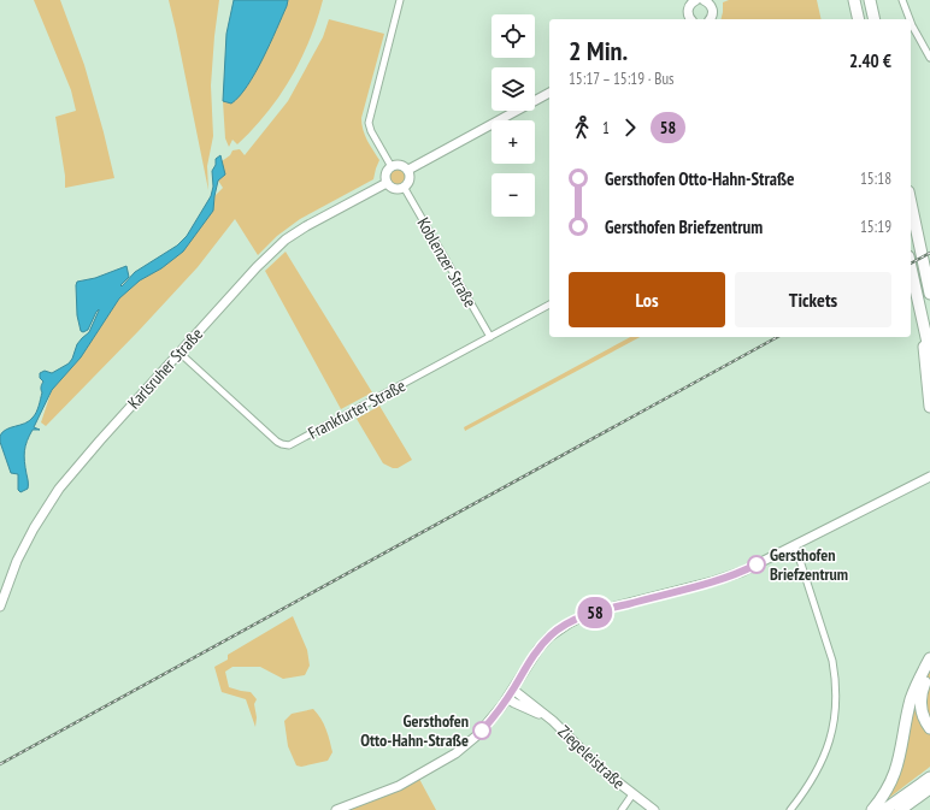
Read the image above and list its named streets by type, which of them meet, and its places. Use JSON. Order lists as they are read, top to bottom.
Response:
{
  "streets": {
    "street": [
      "Koblenzer Straße",
      "Karlsruher Straße",
      "Frankfurter Straße",
      "Ziegeleistraße"
    ]
  },
  "crossings": [
    ["Koblenzer Straße", "Karlsruher Straße"],
    ["Koblenzer Straße", "Frankfurter Straße"],
    ["Karlsruher Straße", "Frankfurter Straße"]
  ],
  "places": ["Gersthofen Briefzentrum", "Gersthofen Otto-Hahn-Straße"],
  "lines": ["bus line 58"],
  "page": {
    "on_map": "58",
    "map_buttons": ["+", "−"],
    "heading": ["2 Min.", "15:17 – 15:19 · Bus", "2.40 €"],
    "legs": ["1", "58"],
    "list": [
      {
        "name": "Gersthofen Otto-Hahn-Straße",
        "value": "15:18"
      },
      {
        "name": "Gersthofen Briefzentrum",
        "value": "15:19"
      }
    ],
    "buttons": ["Los", "Tickets"]
  }
}
